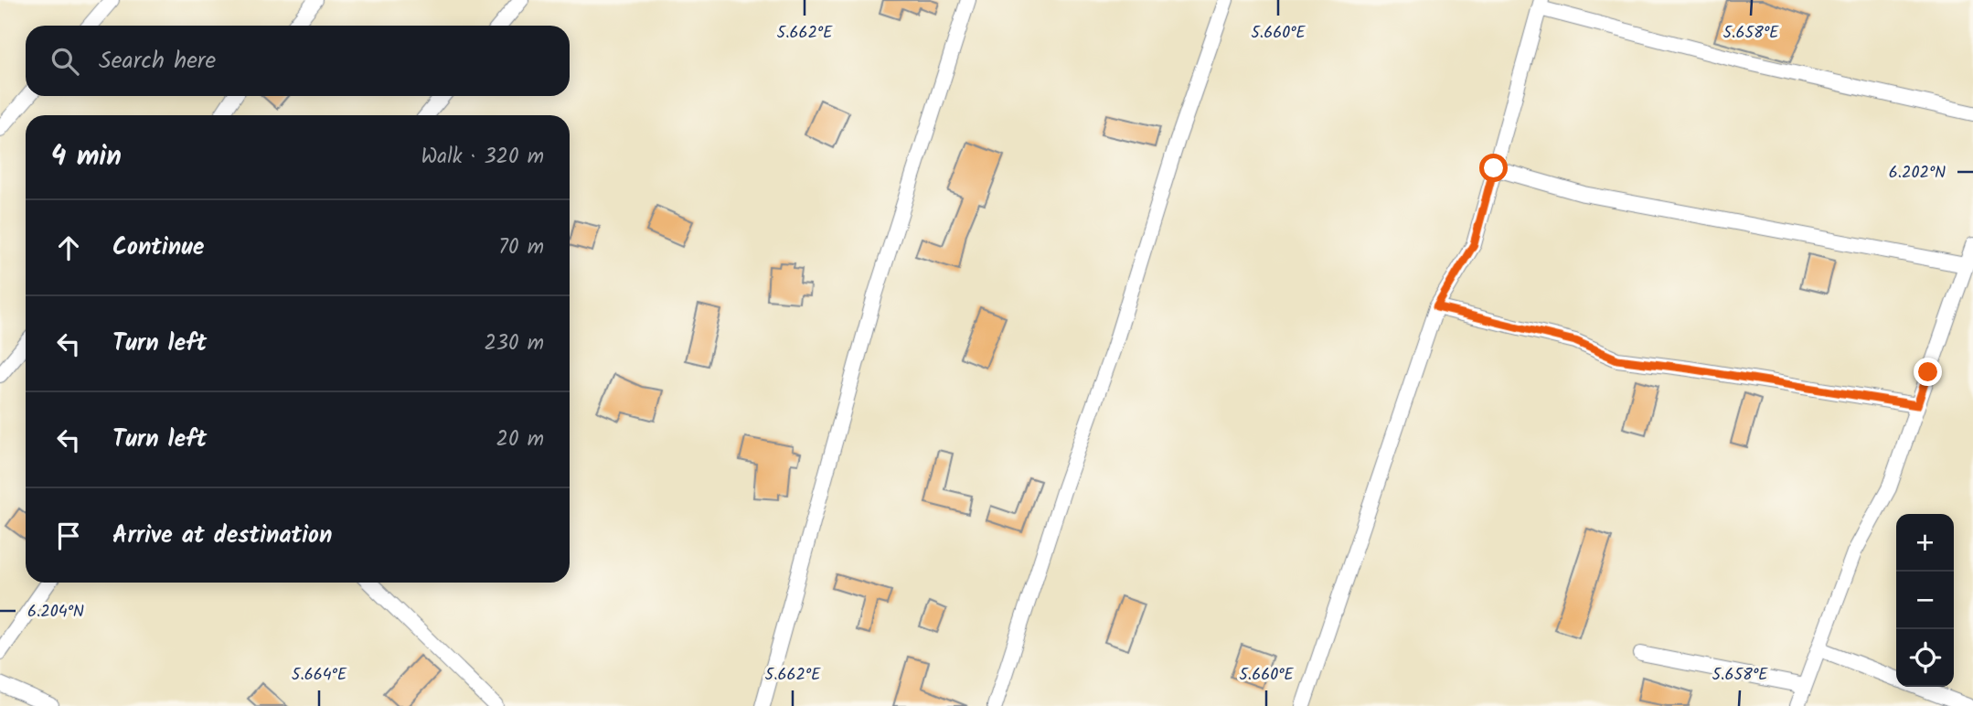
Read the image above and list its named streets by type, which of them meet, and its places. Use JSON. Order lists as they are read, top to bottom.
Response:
{
  "page": {
    "search": "Search here",
    "heading": ["4 min", "Walk · 320 m"],
    "list": [
      ["Continue", "70 m"],
      ["Turn left", "230 m"],
      ["Turn left", "20 m"],
      "Arrive at destination"
    ],
    "map_buttons": ["+", "−"]
  },
  "coordinates": [
    "5.662°E",
    "5.660°E",
    "5.658°E",
    "6.202°N",
    "6.204°N",
    "5.664°E"
  ]
}
